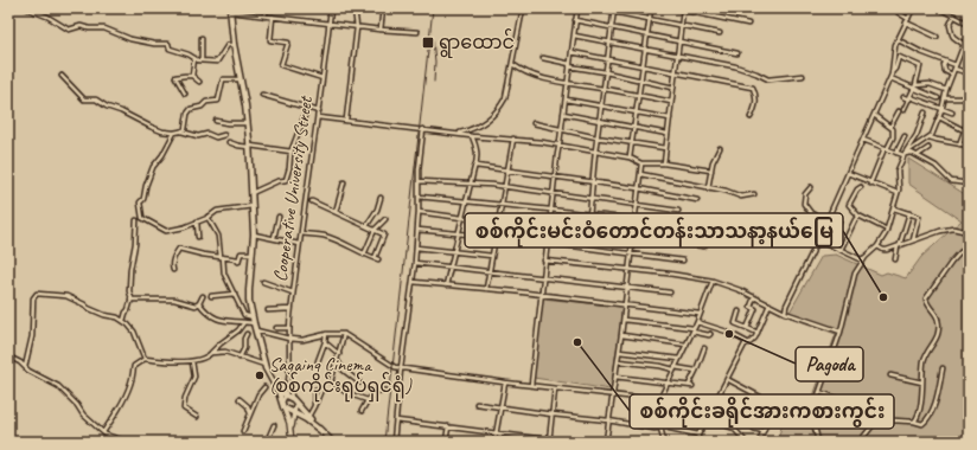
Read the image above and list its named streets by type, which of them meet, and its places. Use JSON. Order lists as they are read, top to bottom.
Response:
{
  "streets": {
    "street": ["Cooperative University Street"]
  },
  "places": {
    "transit": ["ရွာထောင်"],
    "other": [
      "စစ်ကိုင်းမင်းဝံတောင်တန်းသာသနာ့နယ်မြေ",
      "Pagoda",
      "စစ်ကိုင်းခရိုင်အားကစားကွင်း",
      "Sagaing Cinema (စစ်ကိုင်းရုပ်ရှင်ရုံ)"
    ]
  }
}
